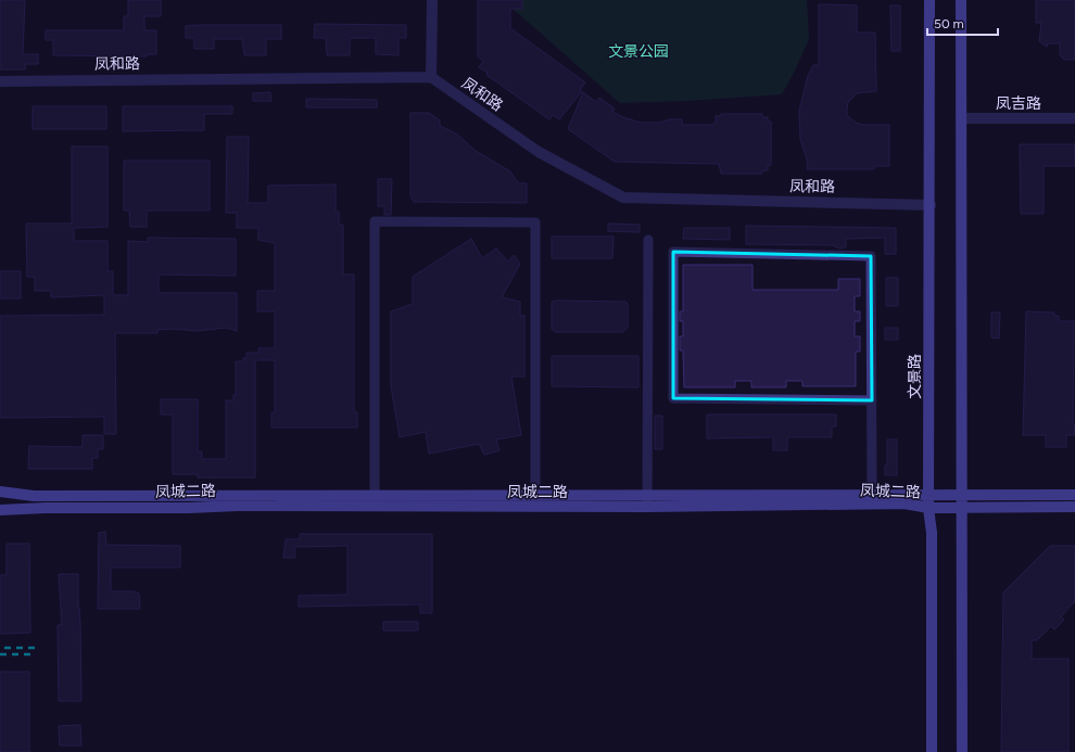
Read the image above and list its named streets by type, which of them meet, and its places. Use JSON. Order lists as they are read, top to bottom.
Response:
{
  "streets": {
    "main road": ["文景路", "凤城二路"],
    "street": ["凤和路", "凤吉路"]
  },
  "crossings": [
    ["凤和路", "文景路"],
    ["文景路", "凤城二路"]
  ],
  "parks": ["文景公园"],
  "scale_bar": "50 m"
}
